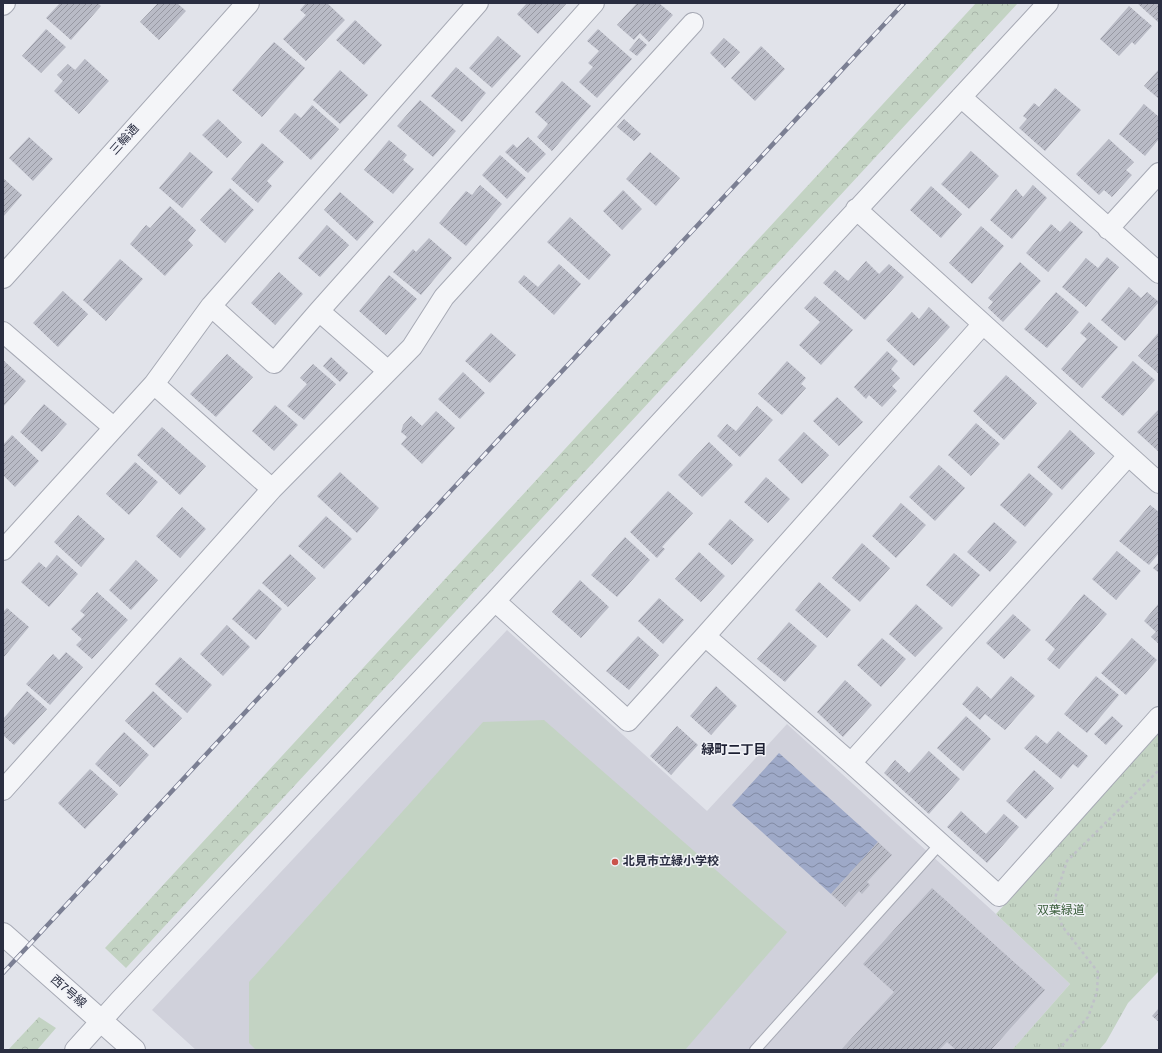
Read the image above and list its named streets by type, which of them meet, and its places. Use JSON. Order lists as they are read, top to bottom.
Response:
{
  "streets": {
    "street": ["三輪通", "西7号線"]
  },
  "districts": ["緑町二丁目"],
  "parks": ["双葉緑道"],
  "places": ["北見市立緑小学校"]
}
